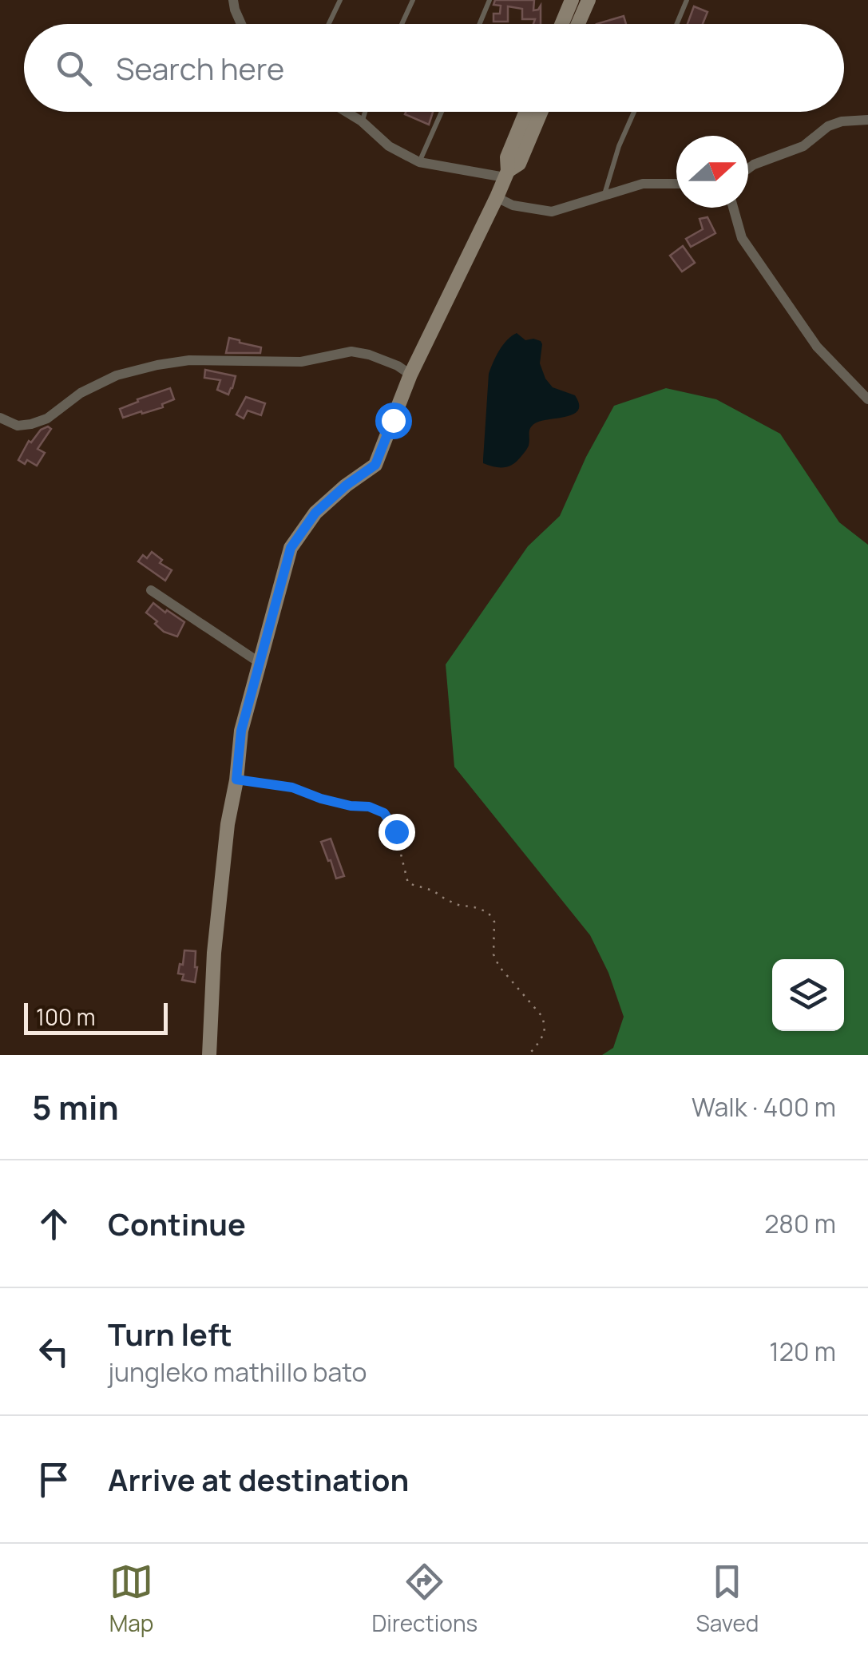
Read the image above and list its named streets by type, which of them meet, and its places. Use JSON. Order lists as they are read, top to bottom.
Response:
{
  "scale_bar": "100 m",
  "north": "right",
  "page": {
    "search": "Search here",
    "scale": "100 m",
    "heading": ["5 min", "Walk · 400 m"],
    "list": [
      ["Continue", "280 m"],
      ["Turn left", "jungleko mathillo bato", "120 m"],
      "Arrive at destination"
    ],
    "nav": ["Map", "Directions", "Saved"]
  }
}
